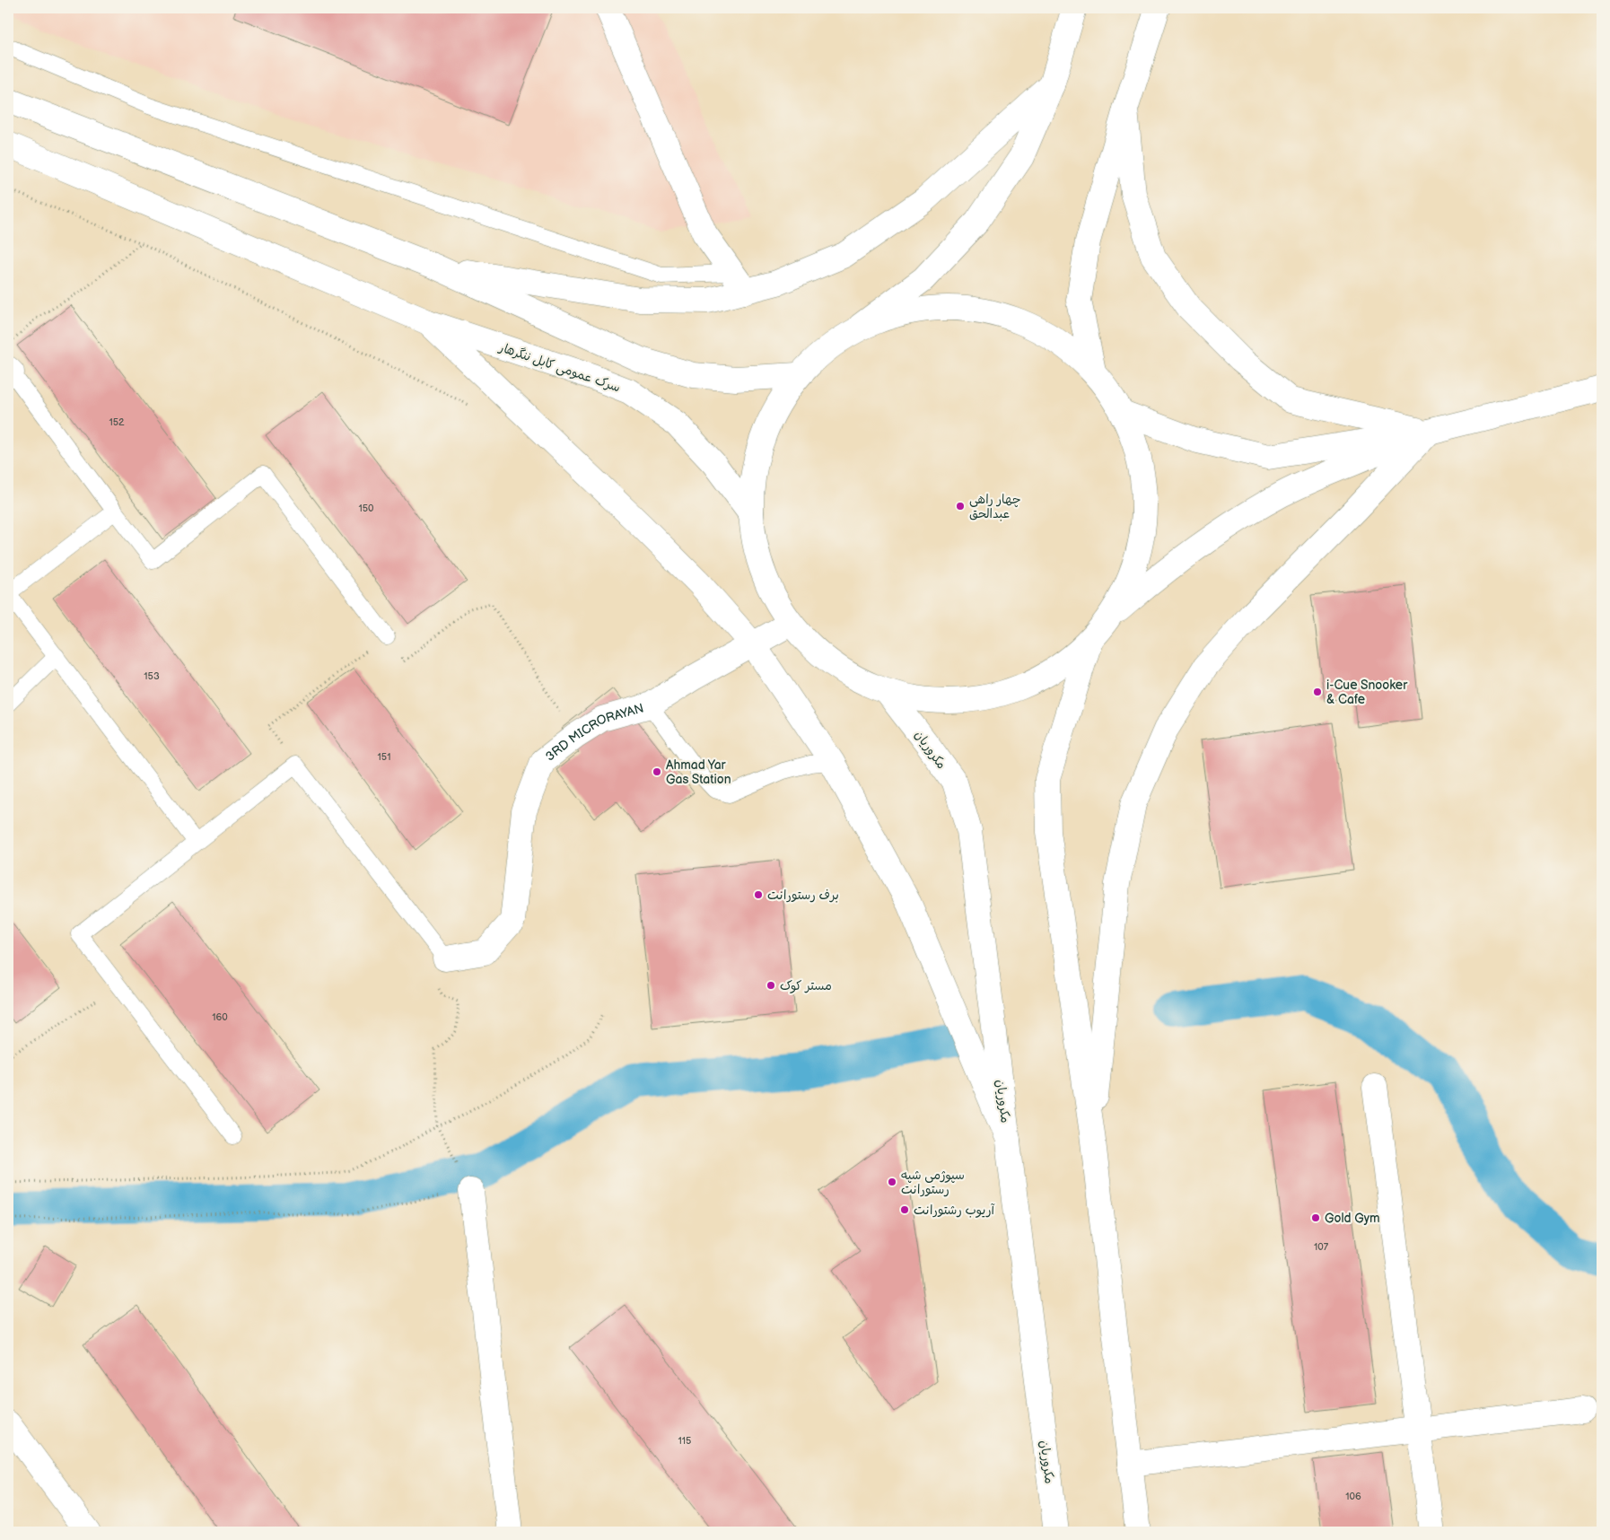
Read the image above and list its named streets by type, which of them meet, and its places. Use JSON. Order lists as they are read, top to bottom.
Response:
{
  "streets": {
    "main road": ["سرک عمومی کابل ننگرهار", "3RD MICRORAYAN", "مکروریان"]
  },
  "places": [
    "چهار راهی عبدالحق",
    "i-Cue Snooker & Cafe",
    "Ahmad Yar Gas Station",
    "برف رستورانت",
    "مستر کوک",
    "سپوژمی شپه رستورانت",
    "آریوب رشتورانت",
    "Gold Gym"
  ],
  "house_numbers": [
    "152",
    "150",
    "153",
    "151",
    "160",
    "107",
    "115",
    "106"
  ]
}
